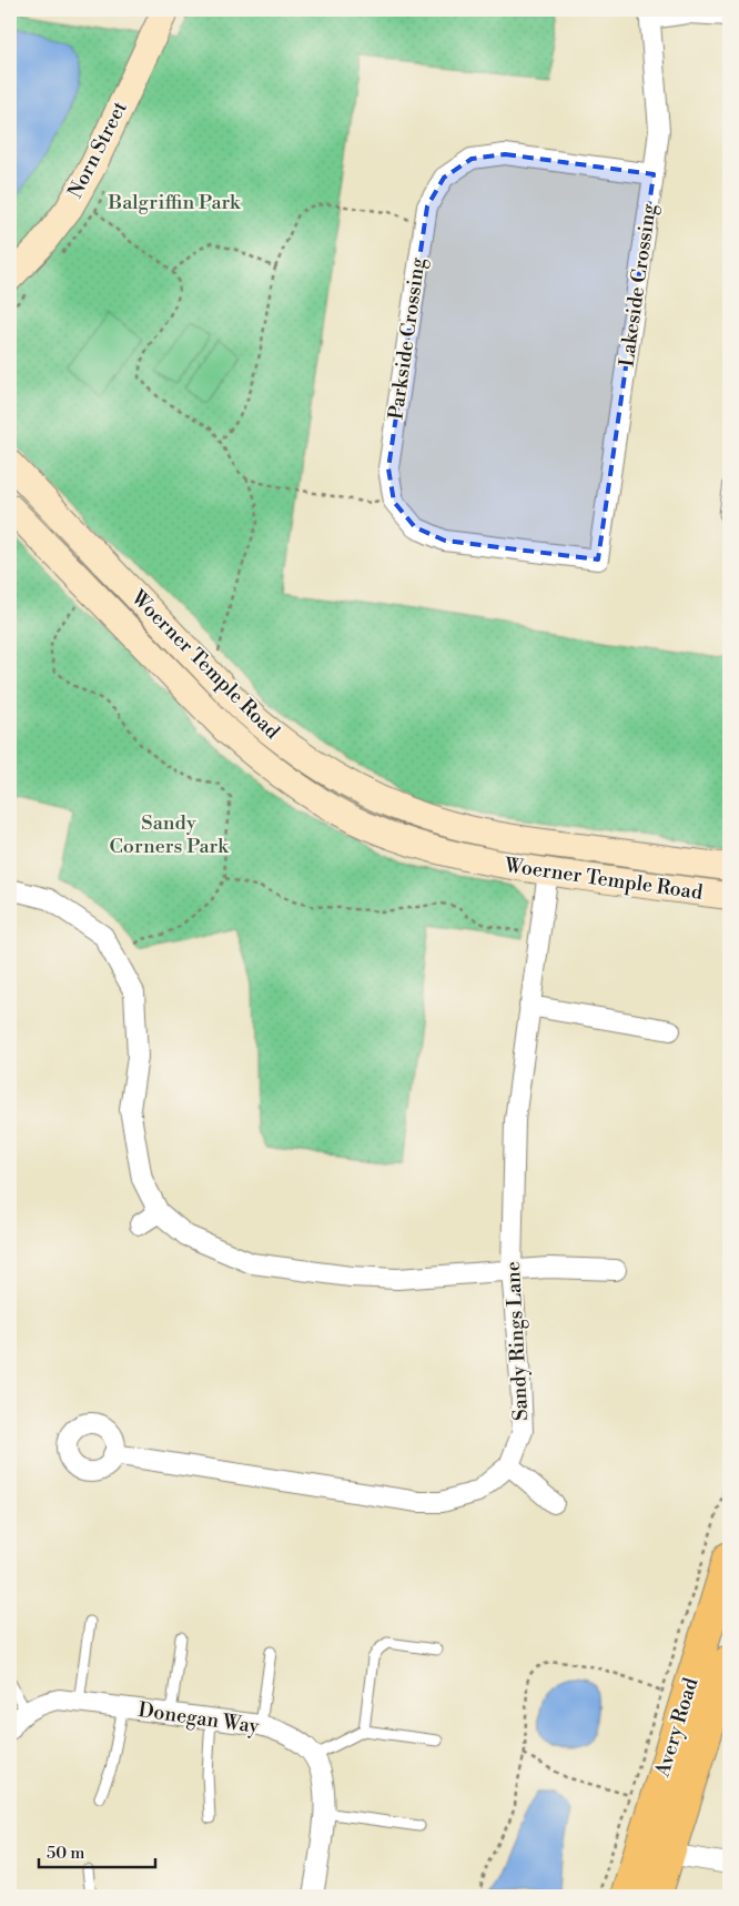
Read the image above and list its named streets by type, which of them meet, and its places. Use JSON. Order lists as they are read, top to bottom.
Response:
{
  "streets": {
    "main road": ["Norn Street", "Woerner Temple Road", "Avery Road"],
    "street": [
      "Lakeside Crossing",
      "Parkside Crossing",
      "Sandy Rings Lane",
      "Donegan Way"
    ]
  },
  "crossings": [
    ["Lakeside Crossing", "Parkside Crossing"],
    ["Woerner Temple Road", "Sandy Rings Lane"]
  ],
  "parks": ["Balgriffin Park", "Sandy Corners Park"],
  "scale_bar": "50 m"
}
